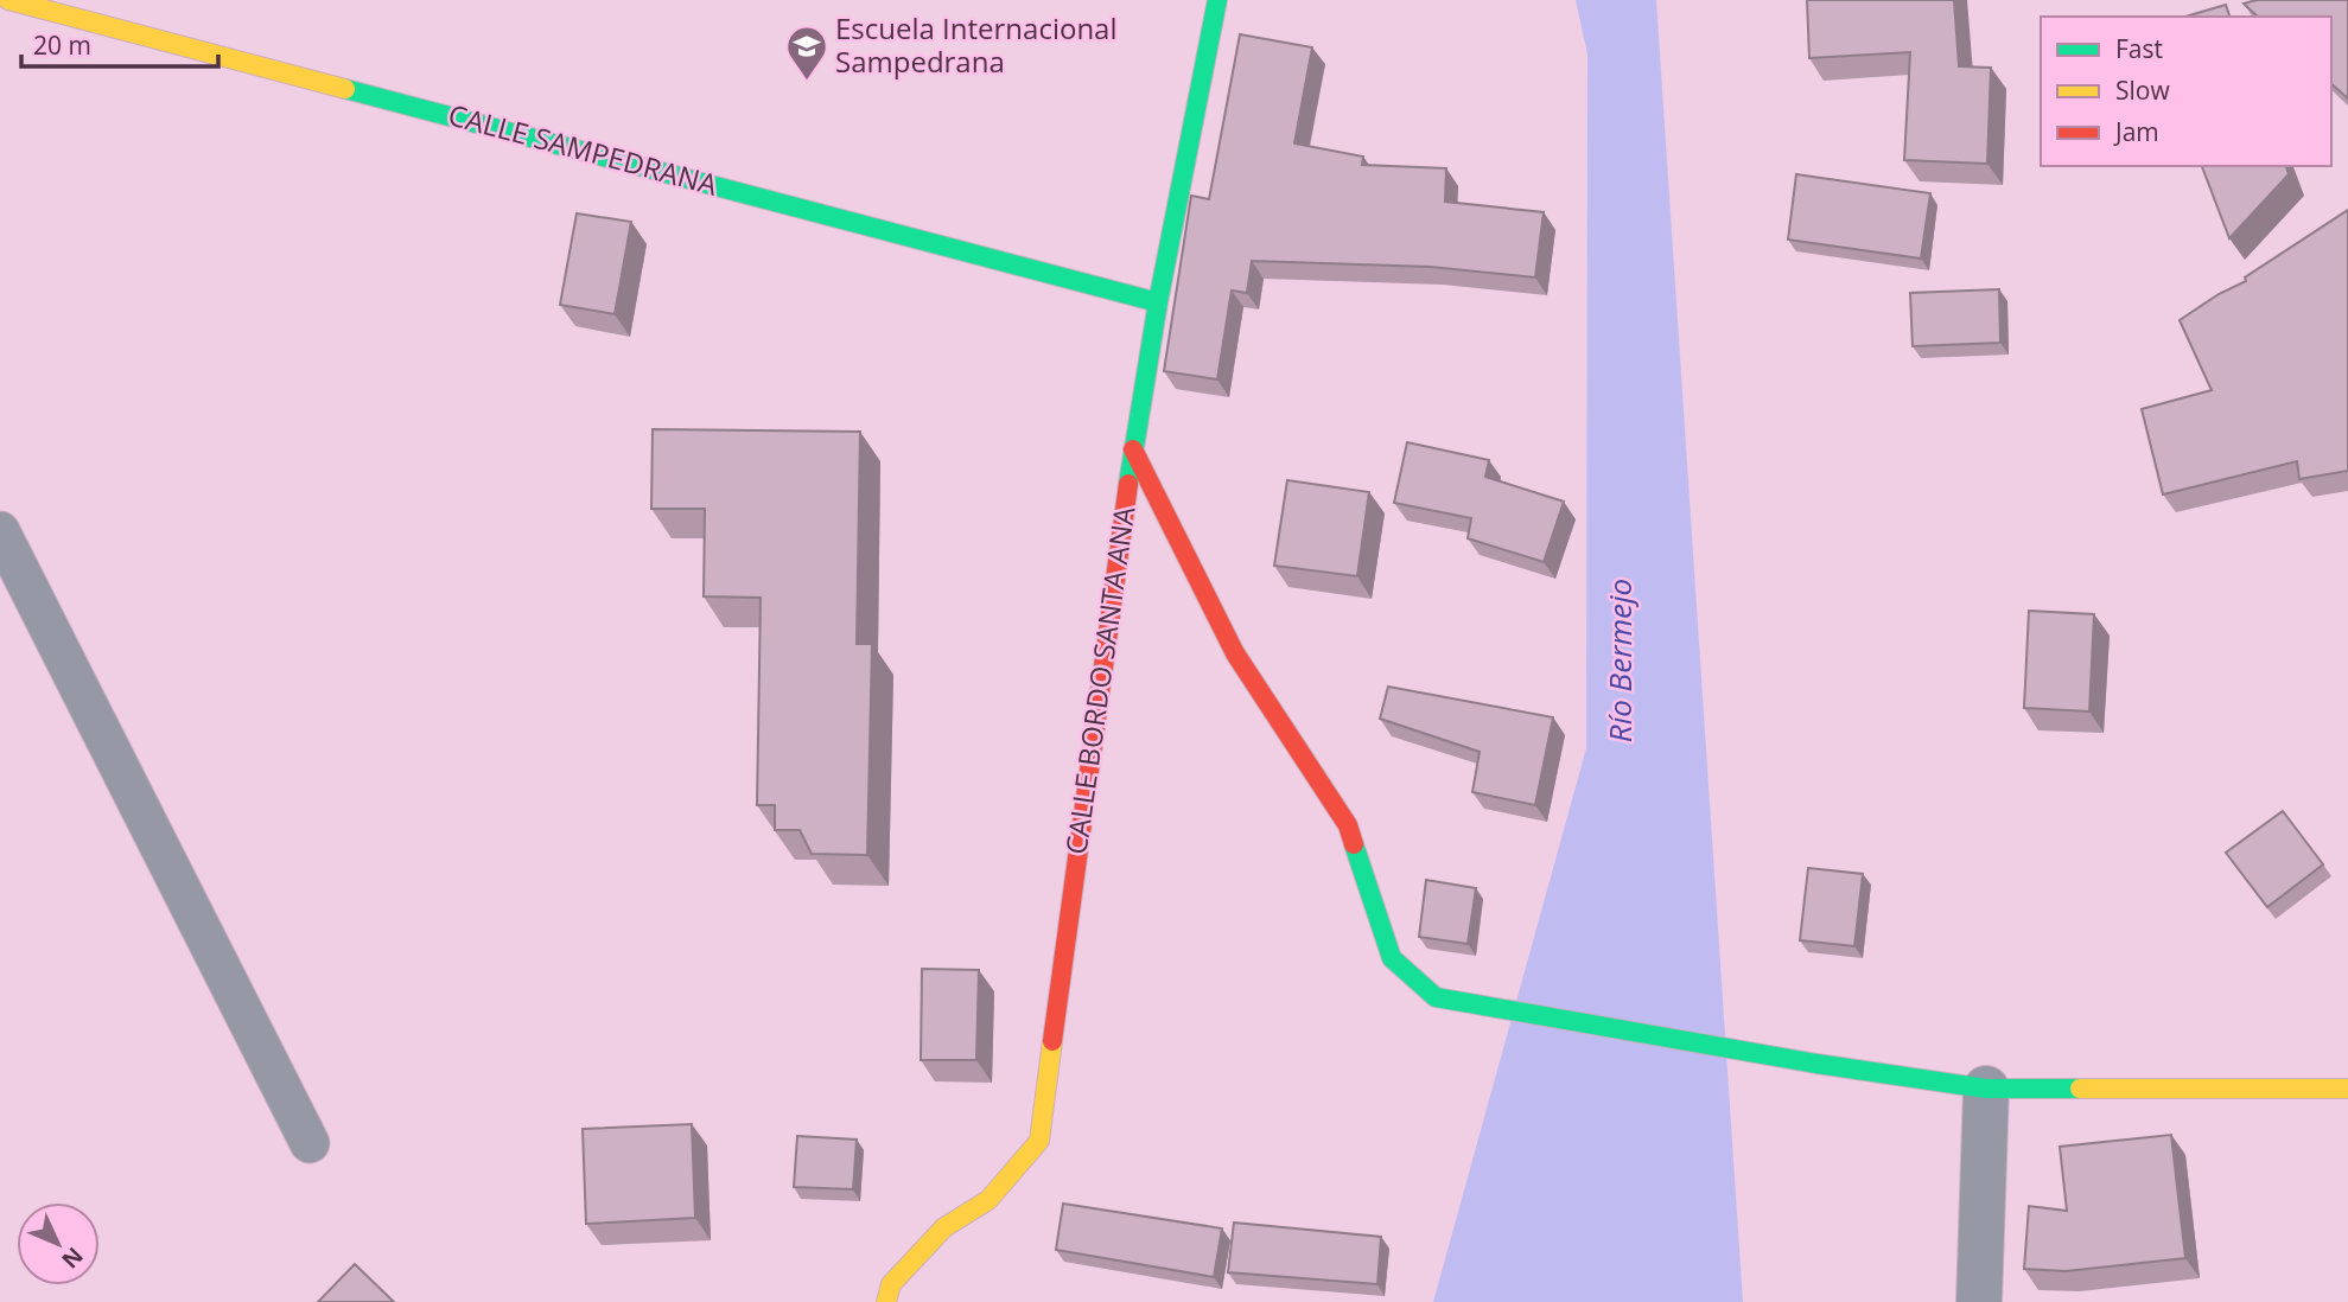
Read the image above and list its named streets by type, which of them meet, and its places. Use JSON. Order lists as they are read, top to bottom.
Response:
{
  "streets": {
    "street": ["CALLE SAMPEDRANA", "CALLE BORDO SANTA ANA"]
  },
  "crossings": [
    ["CALLE SAMPEDRANA", "CALLE BORDO SANTA ANA"]
  ],
  "water": ["Río Bermejo"],
  "places": {
    "school or university": ["Escuela Internacional Sampedrana"]
  },
  "legend": ["Fast", "Slow", "Jam"],
  "scale_bar": "20 m",
  "north": "bottom right"
}
